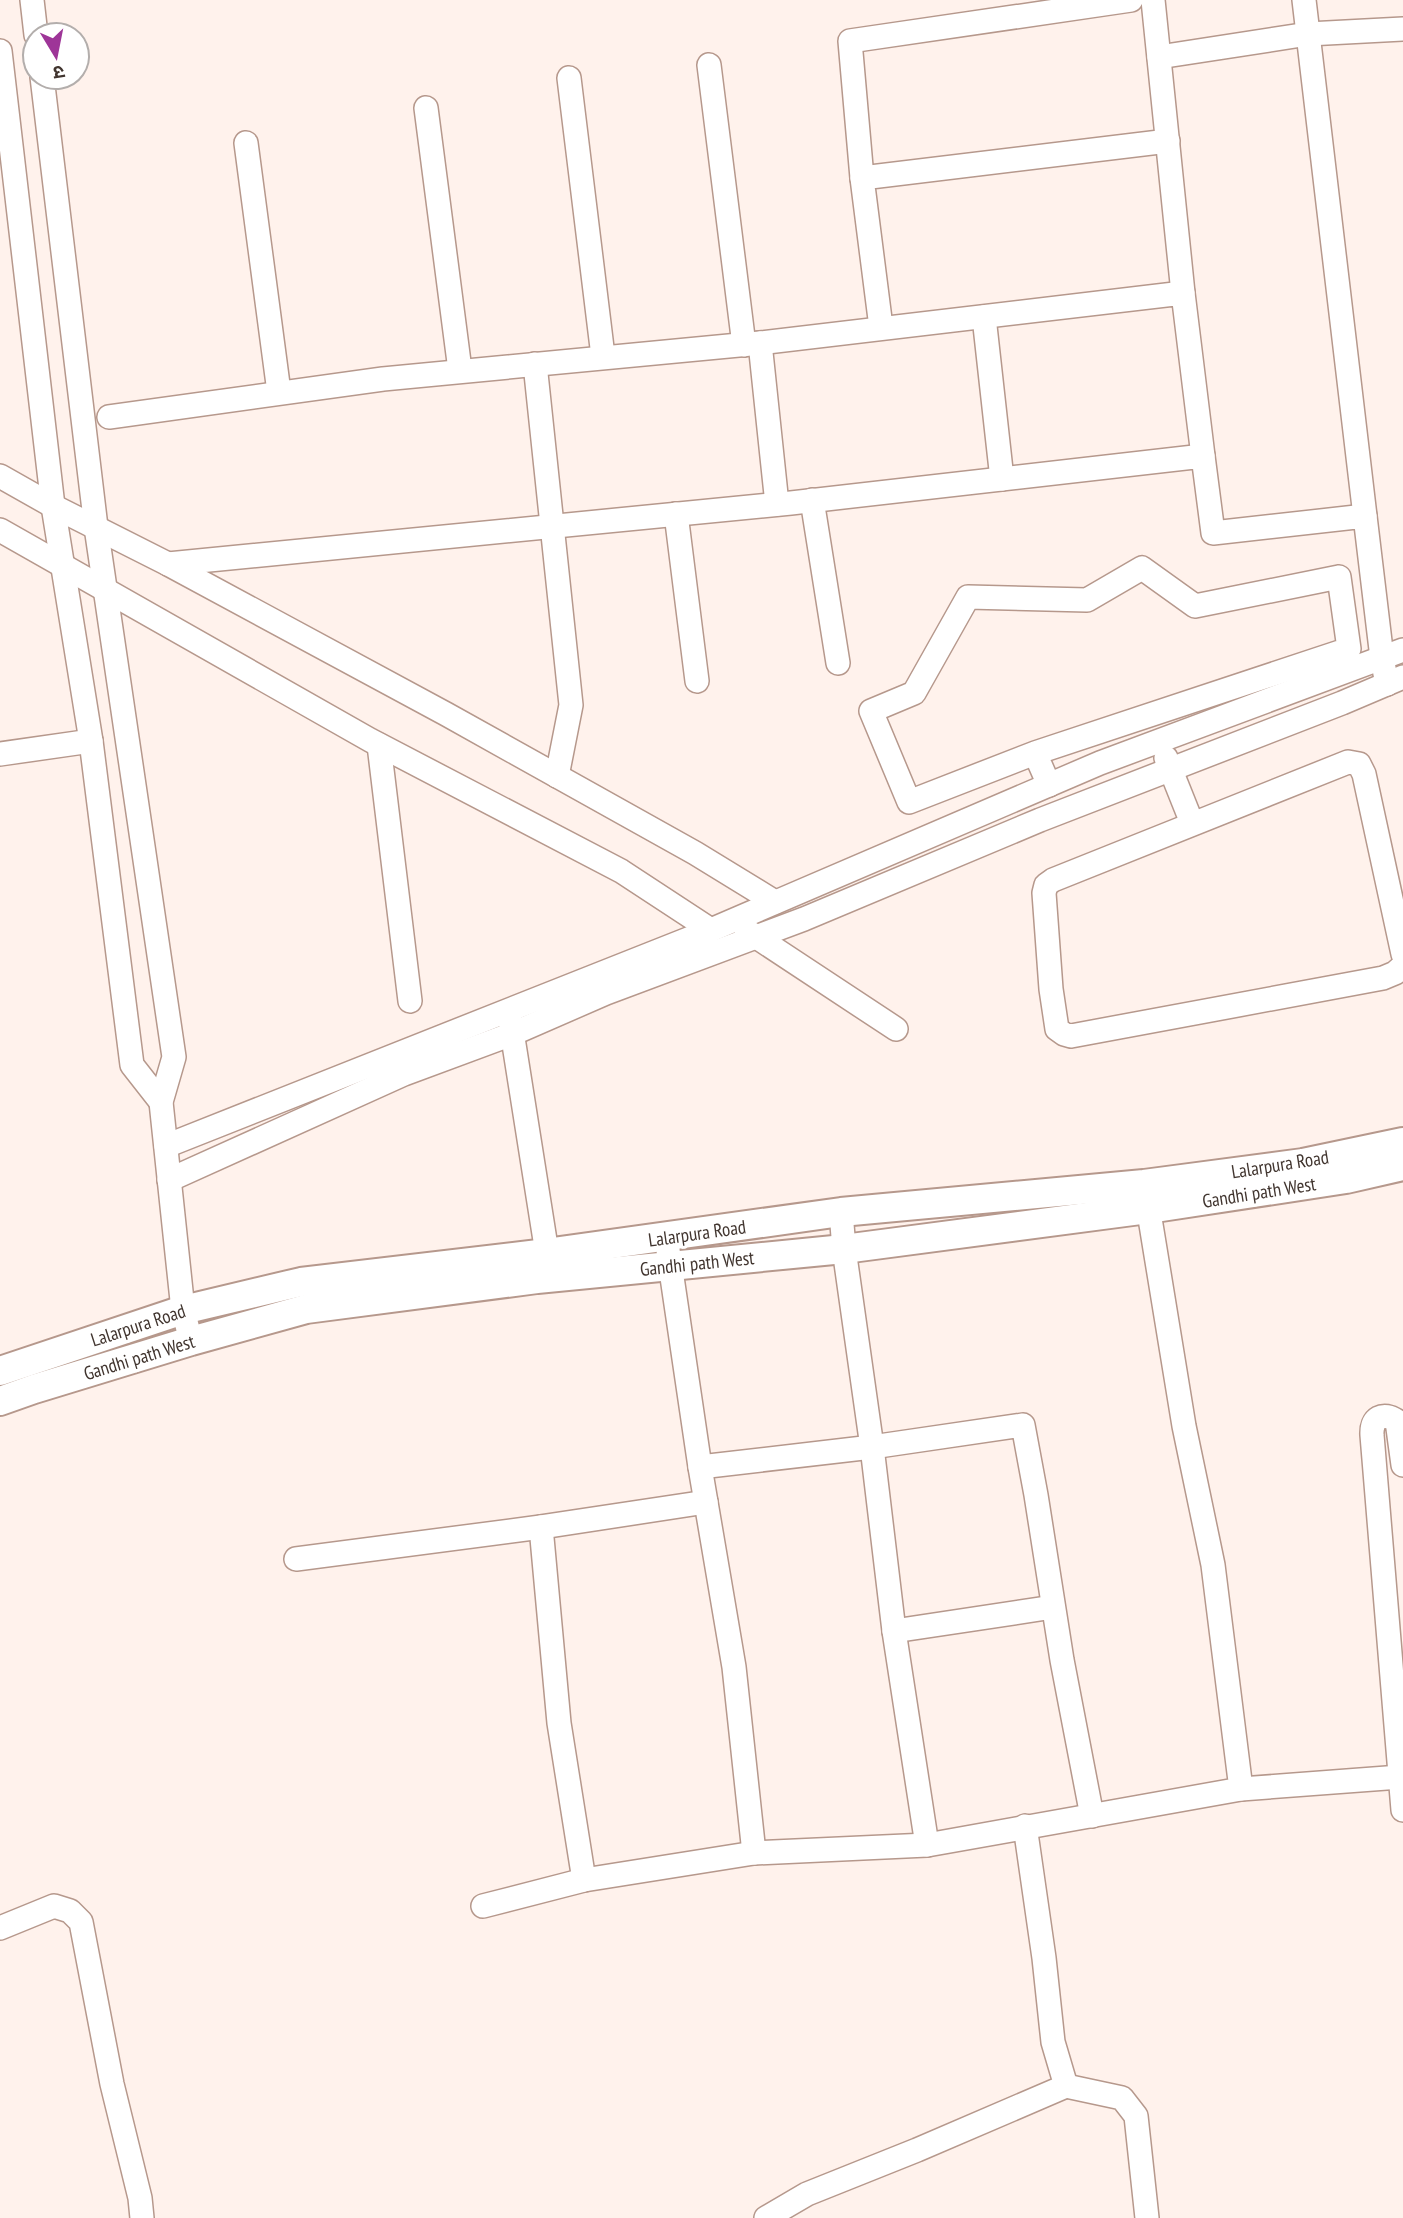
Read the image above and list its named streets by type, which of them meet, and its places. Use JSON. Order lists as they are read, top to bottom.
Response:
{
  "streets": {
    "street": ["Lalarpura Road", "Gandhi path West"]
  },
  "crossings": [
    ["Lalarpura Road", "Gandhi path West"]
  ],
  "north": "bottom"
}
